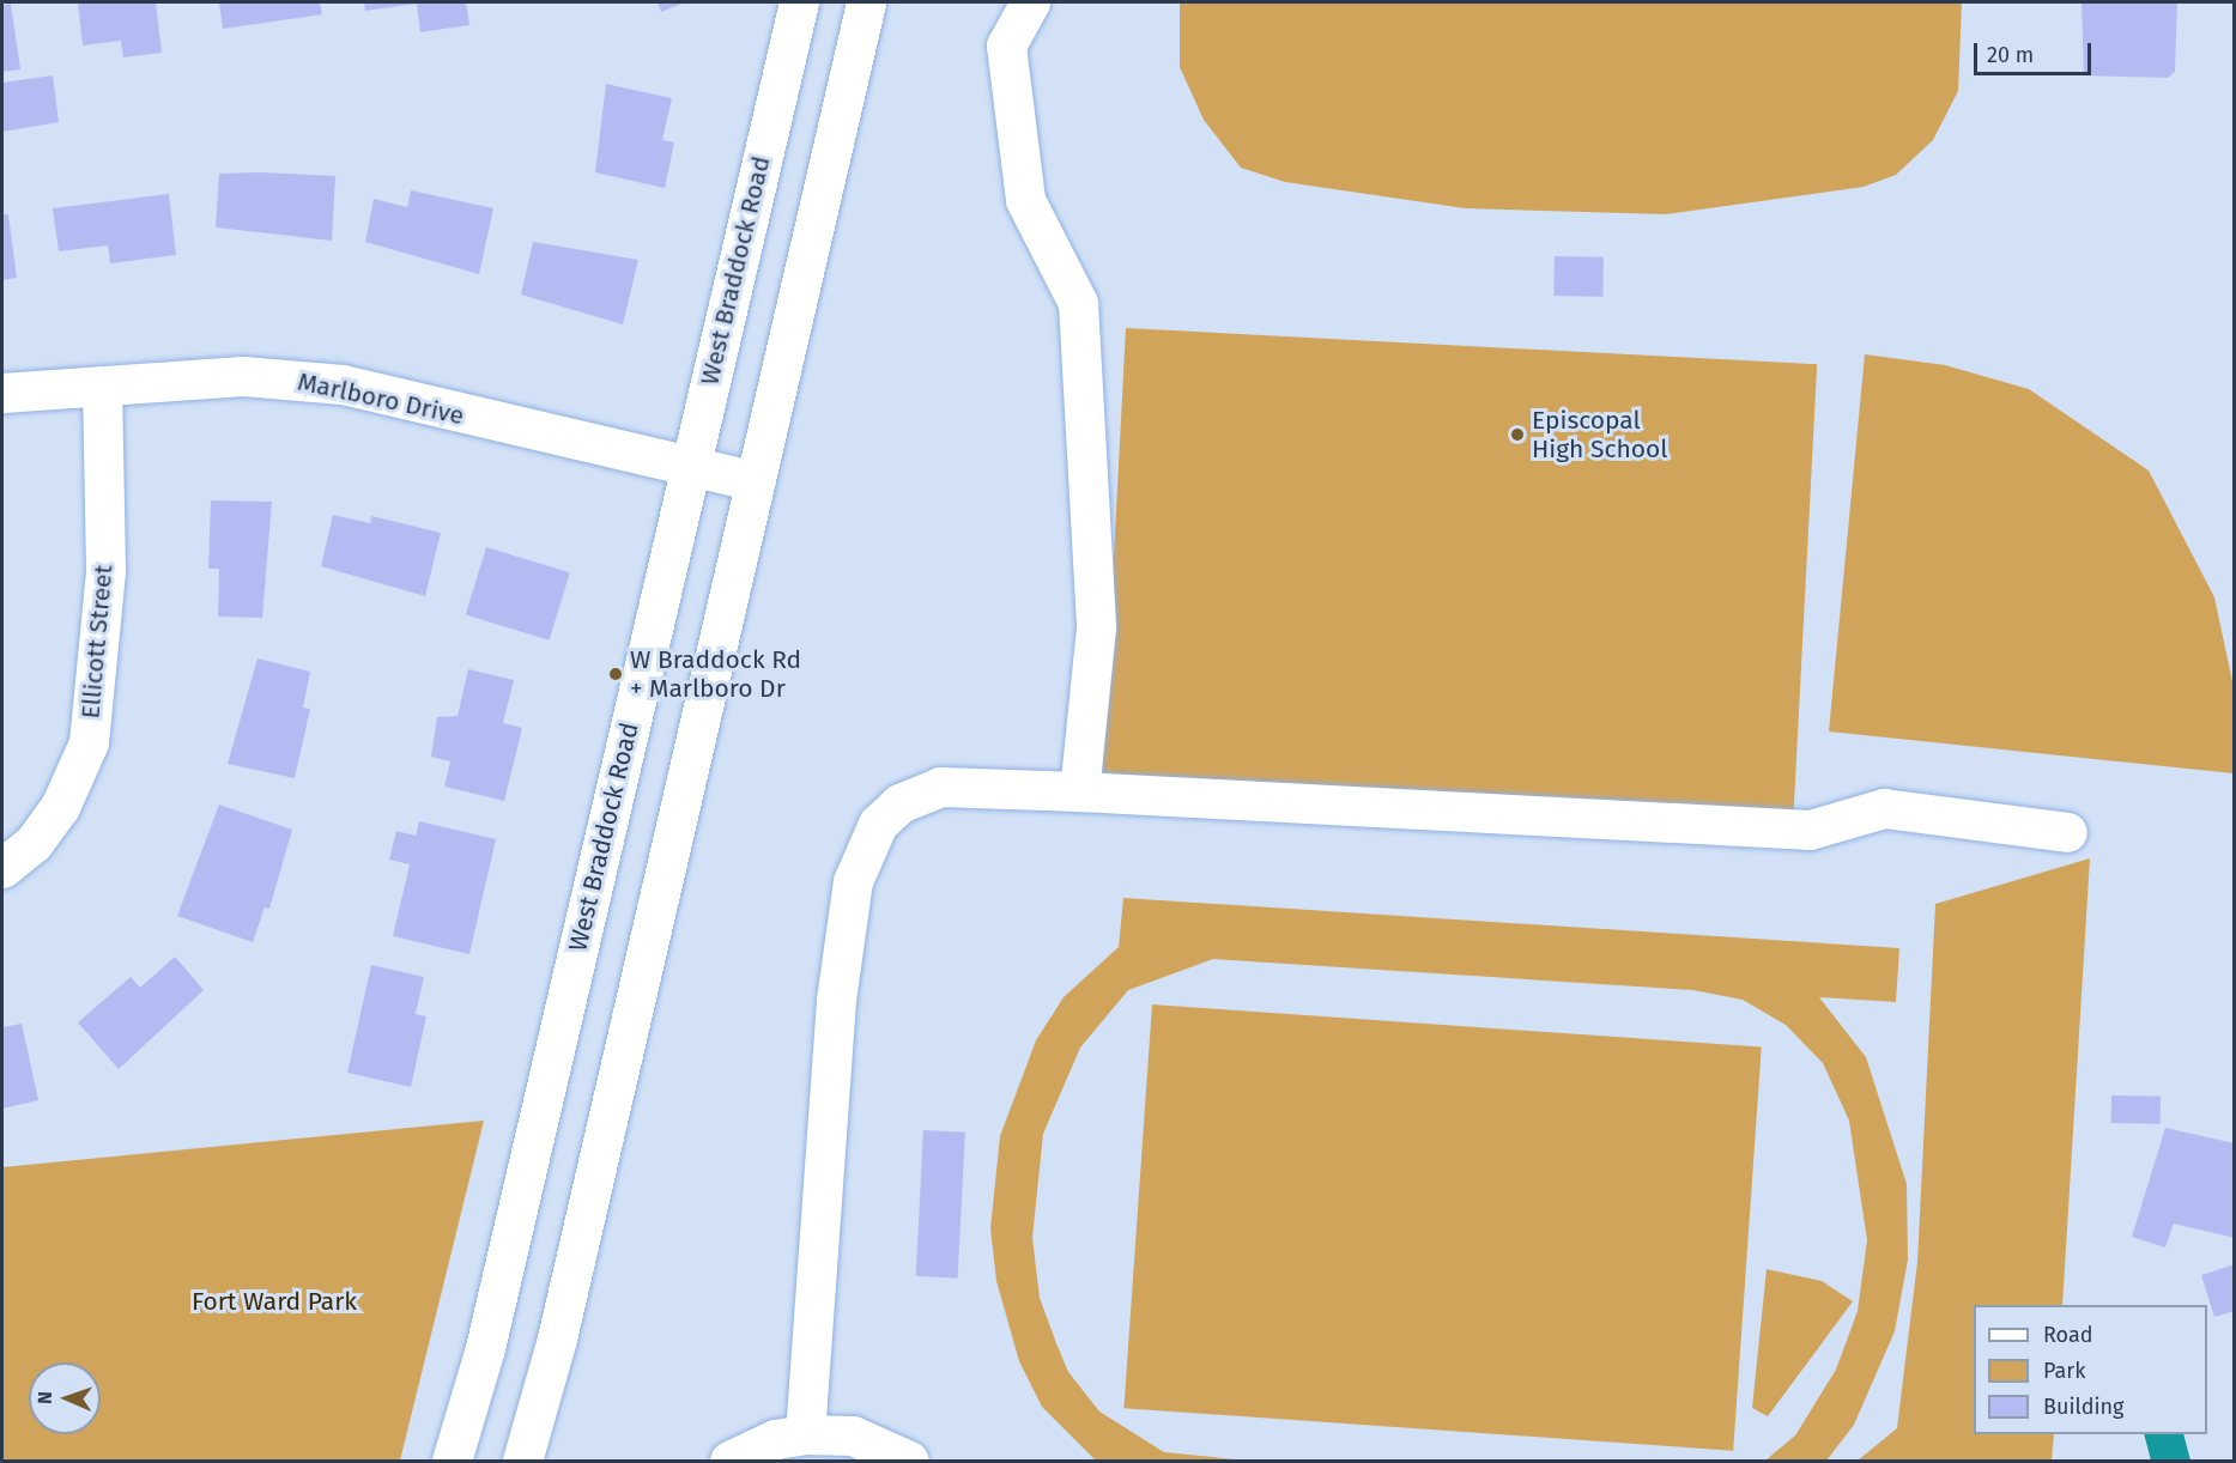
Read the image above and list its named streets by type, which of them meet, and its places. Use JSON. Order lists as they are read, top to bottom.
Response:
{
  "streets": {
    "main road": ["West Braddock Road", "Marlboro Drive", "Ellicott Street"]
  },
  "crossings": [
    ["West Braddock Road", "Marlboro Drive"],
    ["Marlboro Drive", "Ellicott Street"]
  ],
  "parks": ["Fort Ward Park"],
  "places": ["Episcopal High School", "W Braddock Rd + Marlboro Dr"],
  "legend": ["Road", "Park", "Building"],
  "scale_bar": "20 m",
  "north": "left"
}
